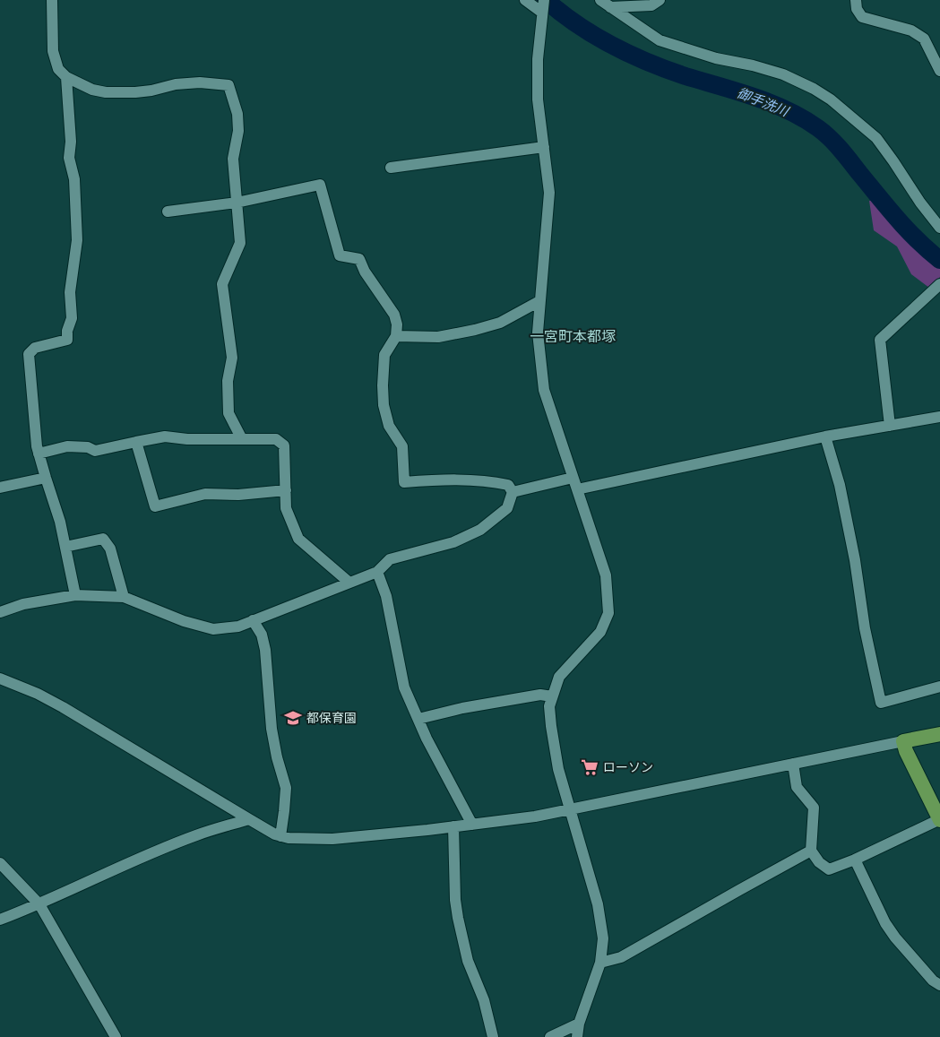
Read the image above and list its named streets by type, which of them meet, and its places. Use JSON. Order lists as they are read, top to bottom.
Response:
{
  "districts": ["一宮町本都塚"],
  "water": ["御手洗川"],
  "places": {
    "school or university": ["都保育園"],
    "supermarket": ["ローソン"]
  }
}
